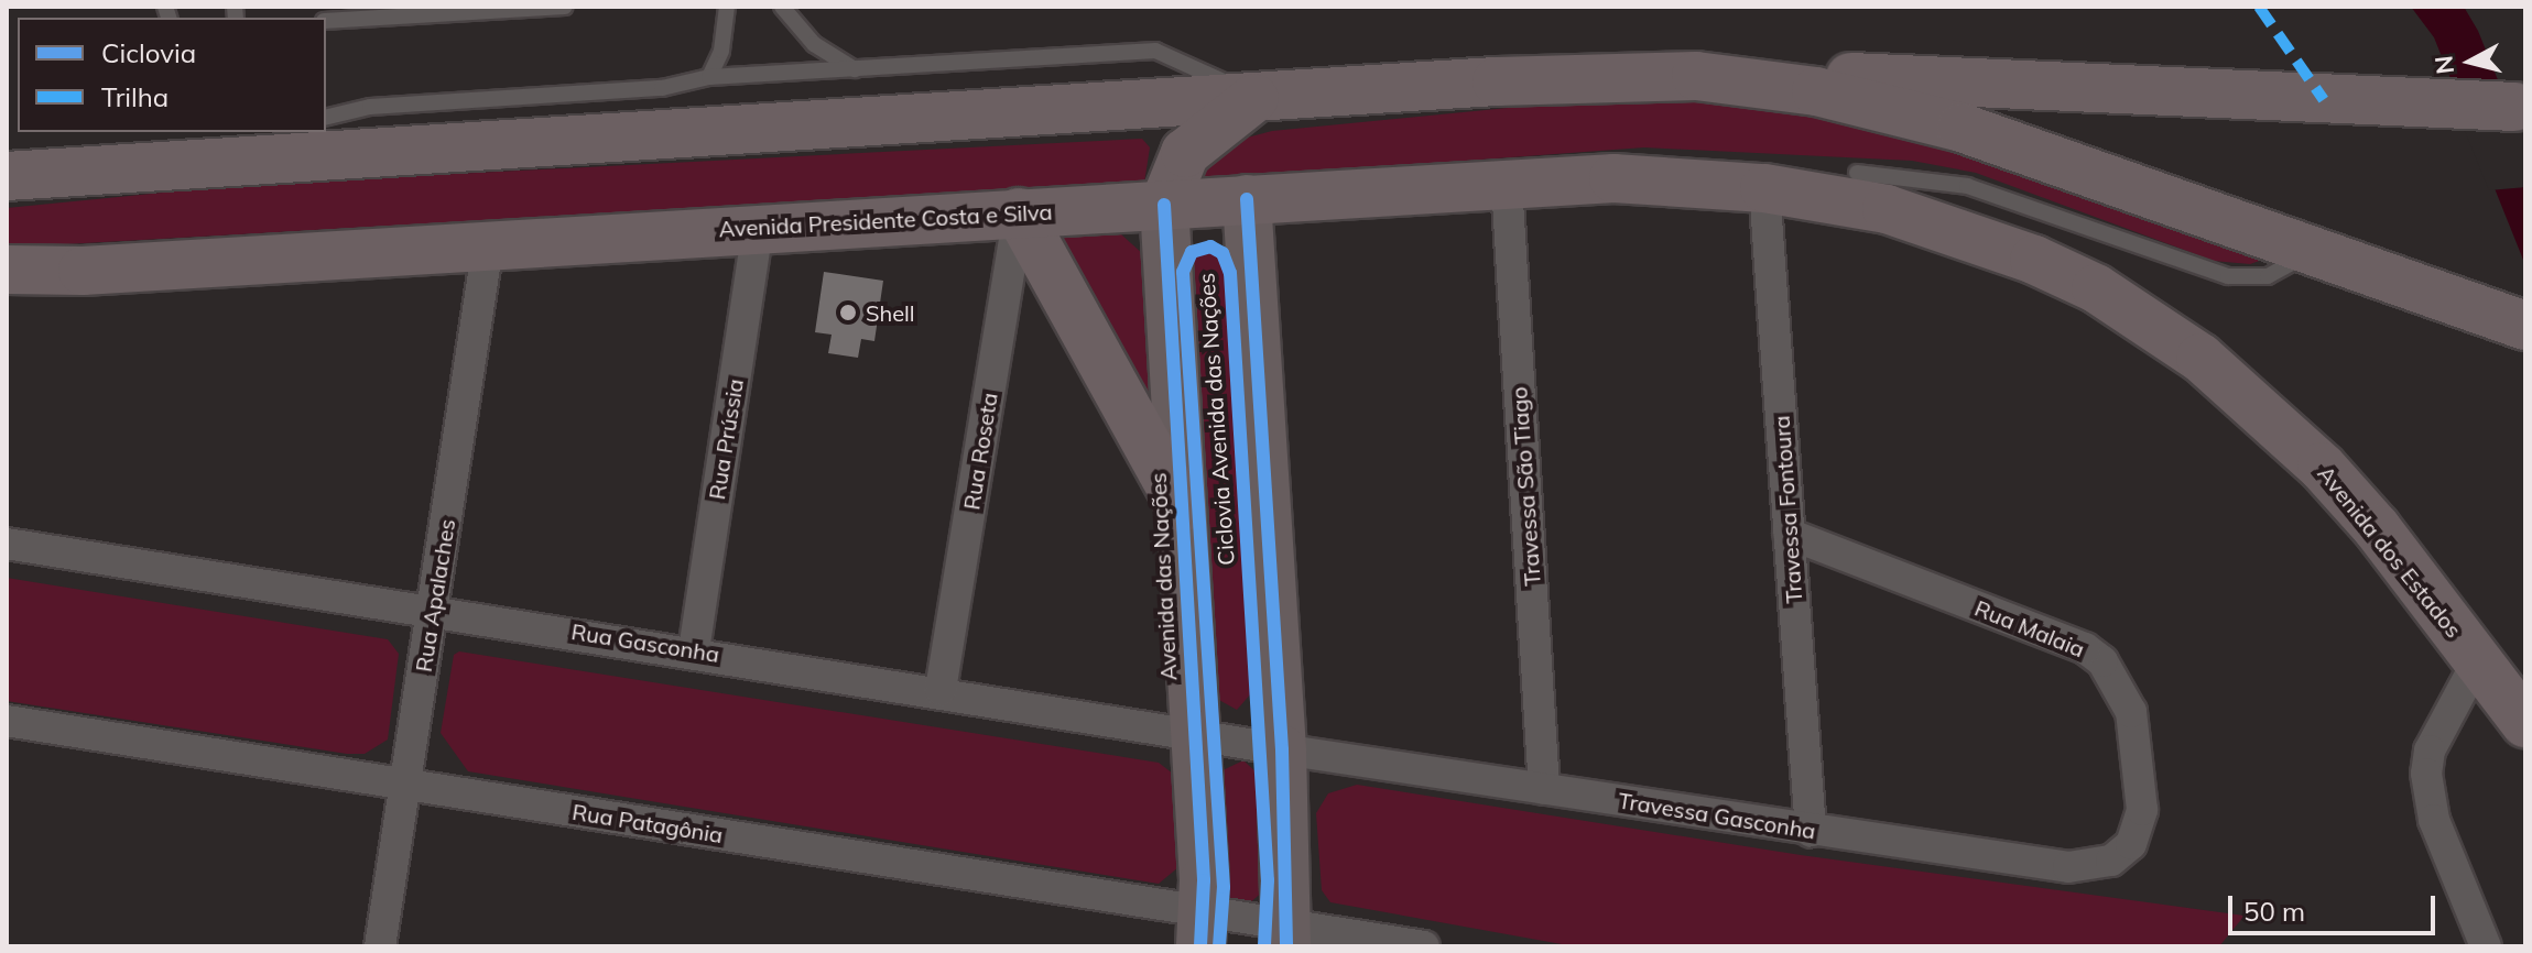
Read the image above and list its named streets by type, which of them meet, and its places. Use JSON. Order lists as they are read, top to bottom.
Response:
{
  "streets": {
    "highway": ["Avenida Presidente Costa e Silva", "Avenida dos Estados"],
    "main road": ["Avenida das Nações"],
    "street": [
      "Rua Prússia",
      "Rua Roseta",
      "Travessa São Tiago",
      "Travessa Fontoura",
      "Rua Apalaches",
      "Rua Malaia",
      "Rua Gasconha",
      "Travessa Gasconha",
      "Rua Patagônia"
    ],
    "cycle path": ["Ciclovia Avenida das Nações"]
  },
  "crossings": [
    ["Avenida Presidente Costa e Silva", "Rua Prússia"],
    ["Avenida Presidente Costa e Silva", "Rua Roseta"],
    ["Avenida Presidente Costa e Silva", "Travessa São Tiago"],
    ["Avenida Presidente Costa e Silva", "Travessa Fontoura"],
    ["Avenida Presidente Costa e Silva", "Avenida dos Estados"],
    ["Avenida Presidente Costa e Silva", "Avenida das Nações"],
    ["Avenida Presidente Costa e Silva", "Rua Apalaches"],
    ["Rua Prússia", "Rua Gasconha"],
    ["Rua Roseta", "Rua Gasconha"],
    ["Travessa São Tiago", "Travessa Gasconha"],
    ["Travessa Fontoura", "Avenida dos Estados"],
    ["Travessa Fontoura", "Rua Malaia"],
    ["Travessa Fontoura", "Travessa Gasconha"],
    ["Avenida das Nações", "Rua Gasconha"],
    ["Avenida das Nações", "Rua Patagônia"],
    ["Rua Apalaches", "Rua Gasconha"],
    ["Rua Apalaches", "Rua Patagônia"],
    ["Rua Malaia", "Travessa Gasconha"],
    ["Rua Gasconha", "Travessa Gasconha"]
  ],
  "places": ["Shell"],
  "legend": ["Ciclovia", "Trilha"],
  "scale_bar": "50 m",
  "north": "left"
}
